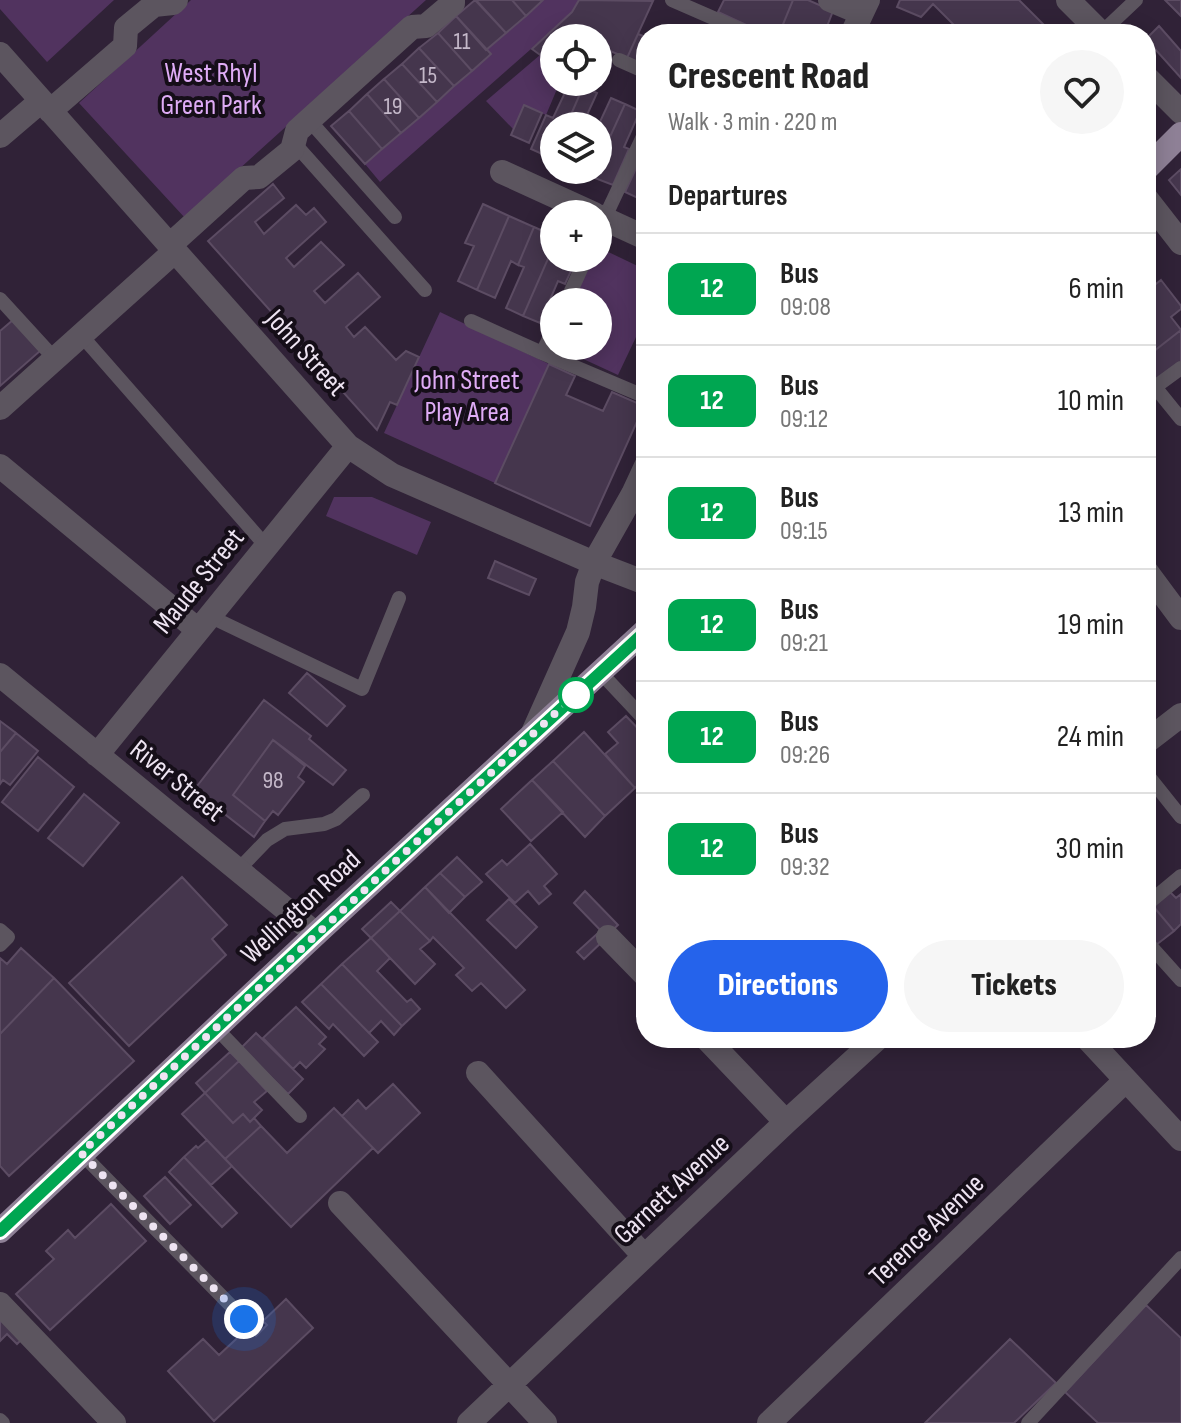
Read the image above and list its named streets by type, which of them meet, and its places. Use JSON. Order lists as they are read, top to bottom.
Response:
{
  "streets": {
    "main road": ["Wellington Road"],
    "street": [
      "John Street",
      "Maude Street",
      "River Street",
      "Garnett Avenue",
      "Terence Avenue"
    ]
  },
  "crossings": [
    ["John Street", "Maude Street"],
    ["Maude Street", "River Street"],
    ["River Street", "Wellington Road"]
  ],
  "parks": ["West Rhyl Green Park", "John Street Play Area"],
  "lines": ["bus line 12"],
  "house_numbers": [
    "11",
    "15",
    "19",
    "98"
  ],
  "page": {
    "map_buttons": ["+", "−"],
    "heading": [
      ["Crescent Road", "Walk · 3 min · 220 m"],
      "Departures"
    ],
    "list": [
      {
        "mark": "12",
        "name": "Bus",
        "note": "09:08",
        "value": "6 min"
      },
      {
        "mark": "12",
        "name": "Bus",
        "note": "09:12",
        "value": "10 min"
      },
      {
        "mark": "12",
        "name": "Bus",
        "note": "09:15",
        "value": "13 min"
      },
      {
        "mark": "12",
        "name": "Bus",
        "note": "09:21",
        "value": "19 min"
      },
      {
        "mark": "12",
        "name": "Bus",
        "note": "09:26",
        "value": "24 min"
      },
      {
        "mark": "12",
        "name": "Bus",
        "note": "09:32",
        "value": "30 min"
      }
    ],
    "buttons": ["Directions", "Tickets"]
  }
}
